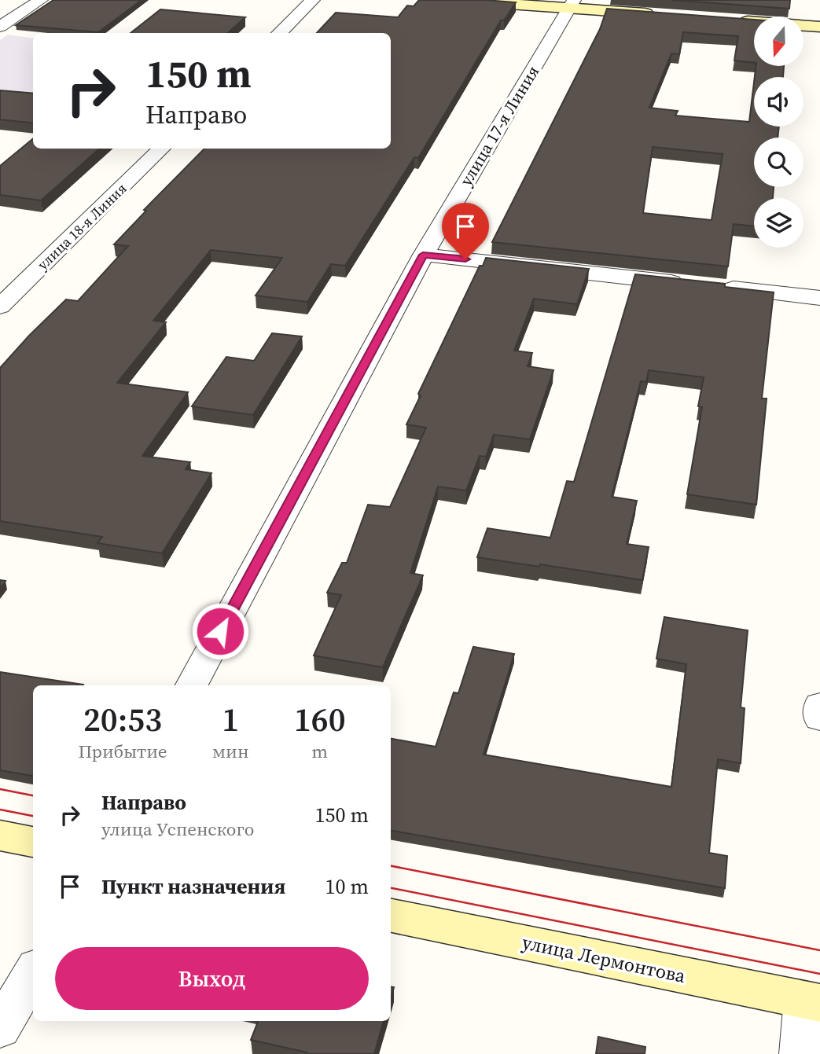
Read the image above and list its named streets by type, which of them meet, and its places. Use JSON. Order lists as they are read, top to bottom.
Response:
{
  "streets": {
    "street": ["улица 17-я Линия", "улица 18-я Линия", "улица Лермонтова"]
  },
  "north": "bottom",
  "page": {
    "turn": ["150 m", "Направо"],
    "eta": [
      "20:53",
      "Прибытие",
      "1",
      "мин",
      "160",
      "m"
    ],
    "list": [
      {
        "name": "Направо",
        "note": "улица Успенского",
        "value": "150 m"
      },
      {
        "name": "Пункт назначения",
        "value": "10 m"
      }
    ],
    "buttons": "Выход"
  }
}
